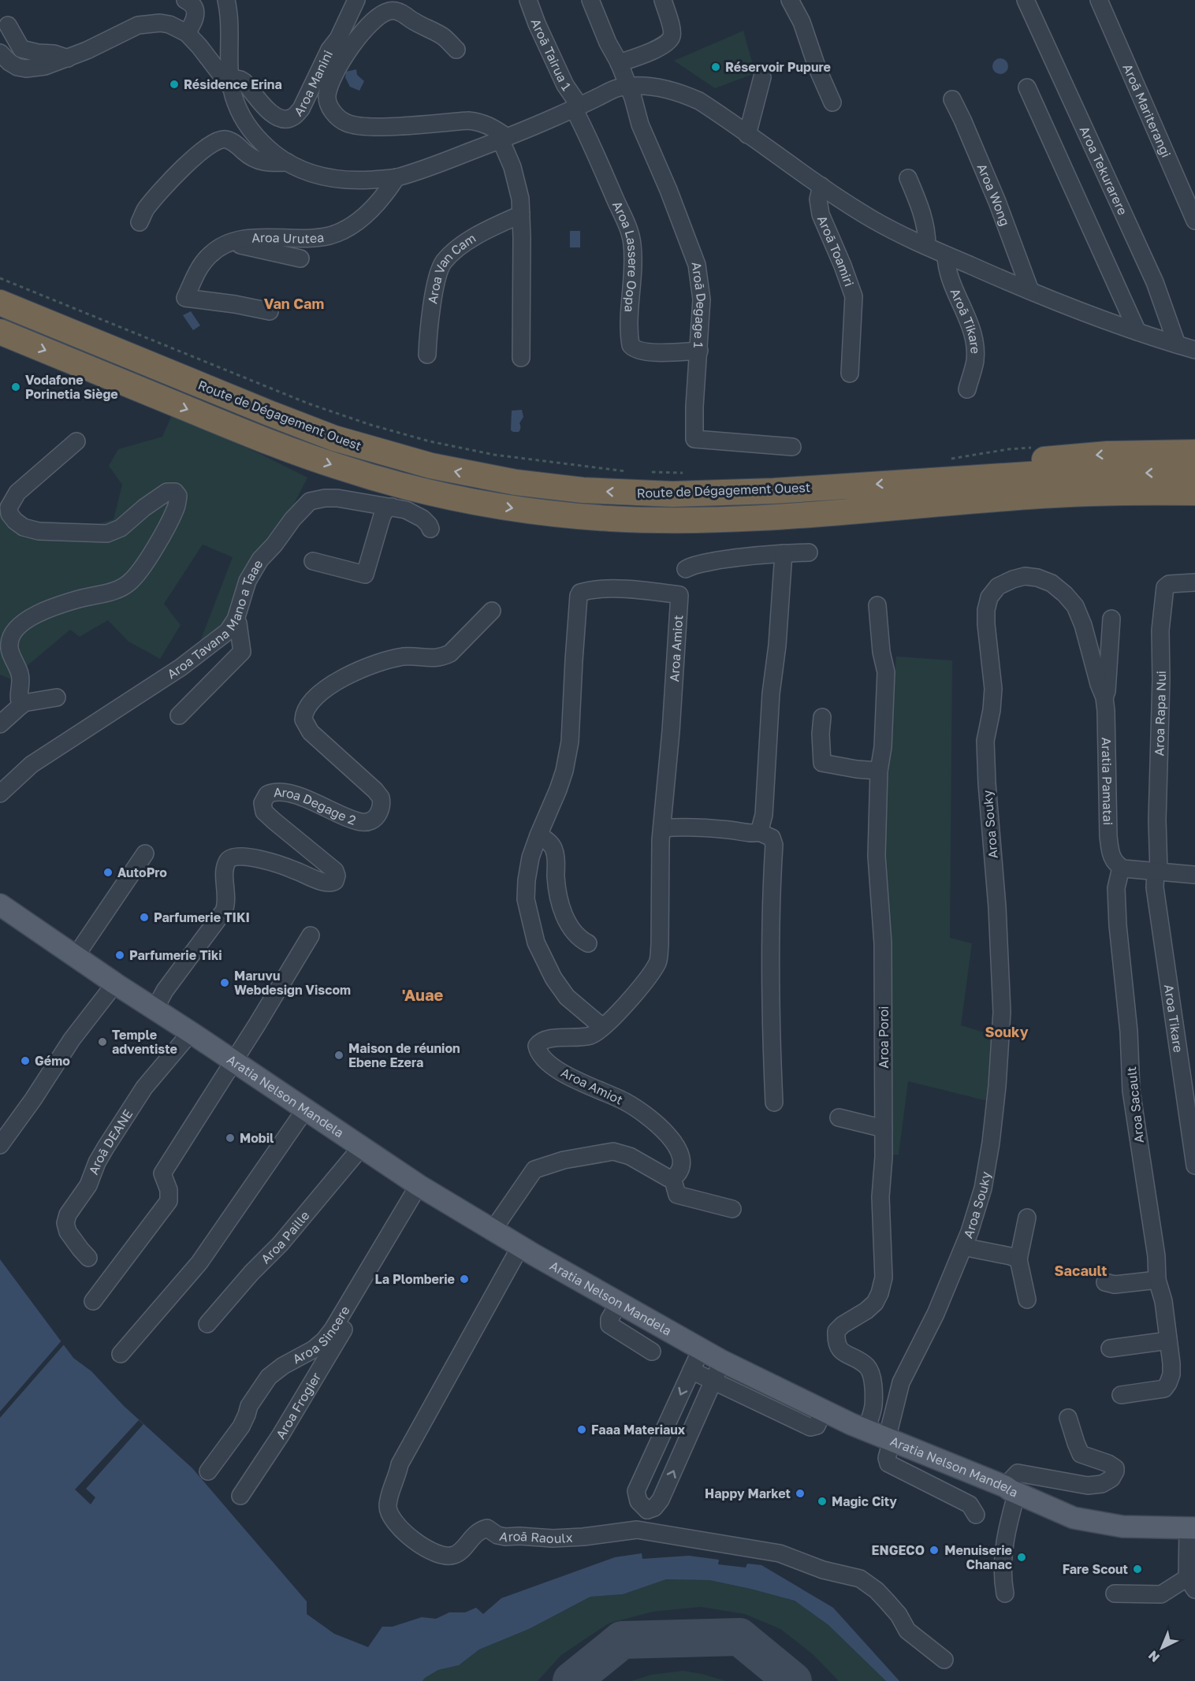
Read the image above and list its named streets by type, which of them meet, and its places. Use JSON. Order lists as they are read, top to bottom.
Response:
{
  "streets": {
    "highway": ["Route de Dégagement Ouest"],
    "main road": ["Aratia Nelson Mandela"],
    "street": [
      "Aroā Tairua 1",
      "Aroa Manini",
      "Aroā Mariterangi",
      "Aroa Tekurarere",
      "Aroa Wong",
      "Aroa Urutea",
      "Aroā Toamiri",
      "Aroa Lassere Oopa",
      "Aroa Van Cam",
      "Aroā Degage 1",
      "Aroā Tikare",
      "Aroa Tavana Mano a Taae",
      "Aroa Amiot",
      "Aroa Rapa Nui",
      "Aratia Pamatai",
      "Aroa Degage 2",
      "Aroa Souky",
      "Aroa Tikare",
      "Aroa Poroi",
      "Aroa Sacault",
      "Aroā DEANE",
      "Aroa Paille",
      "Aroa Sincere",
      "Aroa Frogier",
      "Aroā Raoulx"
    ]
  },
  "crossings": [
    ["Aroā Tairua 1", "Aroa Lassere Oopa"],
    ["Aroa Lassere Oopa", "Aroā Degage 1"],
    ["Aroa Rapa Nui", "Aroa Tikare"],
    ["Aratia Pamatai", "Aroa Souky"],
    ["Aratia Pamatai", "Aroa Sacault"],
    ["Aroa Degage 2", "Aratia Nelson Mandela"],
    ["Aroa Souky", "Aratia Nelson Mandela"],
    ["Aroa Poroi", "Aratia Nelson Mandela"],
    ["Aratia Nelson Mandela", "Aroā DEANE"],
    ["Aratia Nelson Mandela", "Aroa Paille"],
    ["Aratia Nelson Mandela", "Aroa Sincere"],
    ["Aratia Nelson Mandela", "Aroa Frogier"],
    ["Aratia Nelson Mandela", "Aroā Raoulx"],
    ["Aroa Sincere", "Aroa Frogier"]
  ],
  "districts": [
    "Van Cam",
    "'Auae",
    "Souky",
    "Sacault"
  ],
  "places": [
    "Réservoir Pupure",
    "Résidence Erina",
    "Vodafone Porinetia Siège",
    "AutoPro",
    "Parfumerie TIKI",
    "Parfumerie Tiki",
    "Maruvu Webdesign Viscom",
    "Temple adventiste",
    "Maison de réunion Ebene Ezera",
    "Gémo",
    "Mobil",
    "La Plomberie",
    "Faaa Materiaux",
    "Happy Market",
    "Magic City",
    "ENGECO",
    "Menuiserie Chanac",
    "Fare Scout"
  ],
  "north": "bottom left"
}
